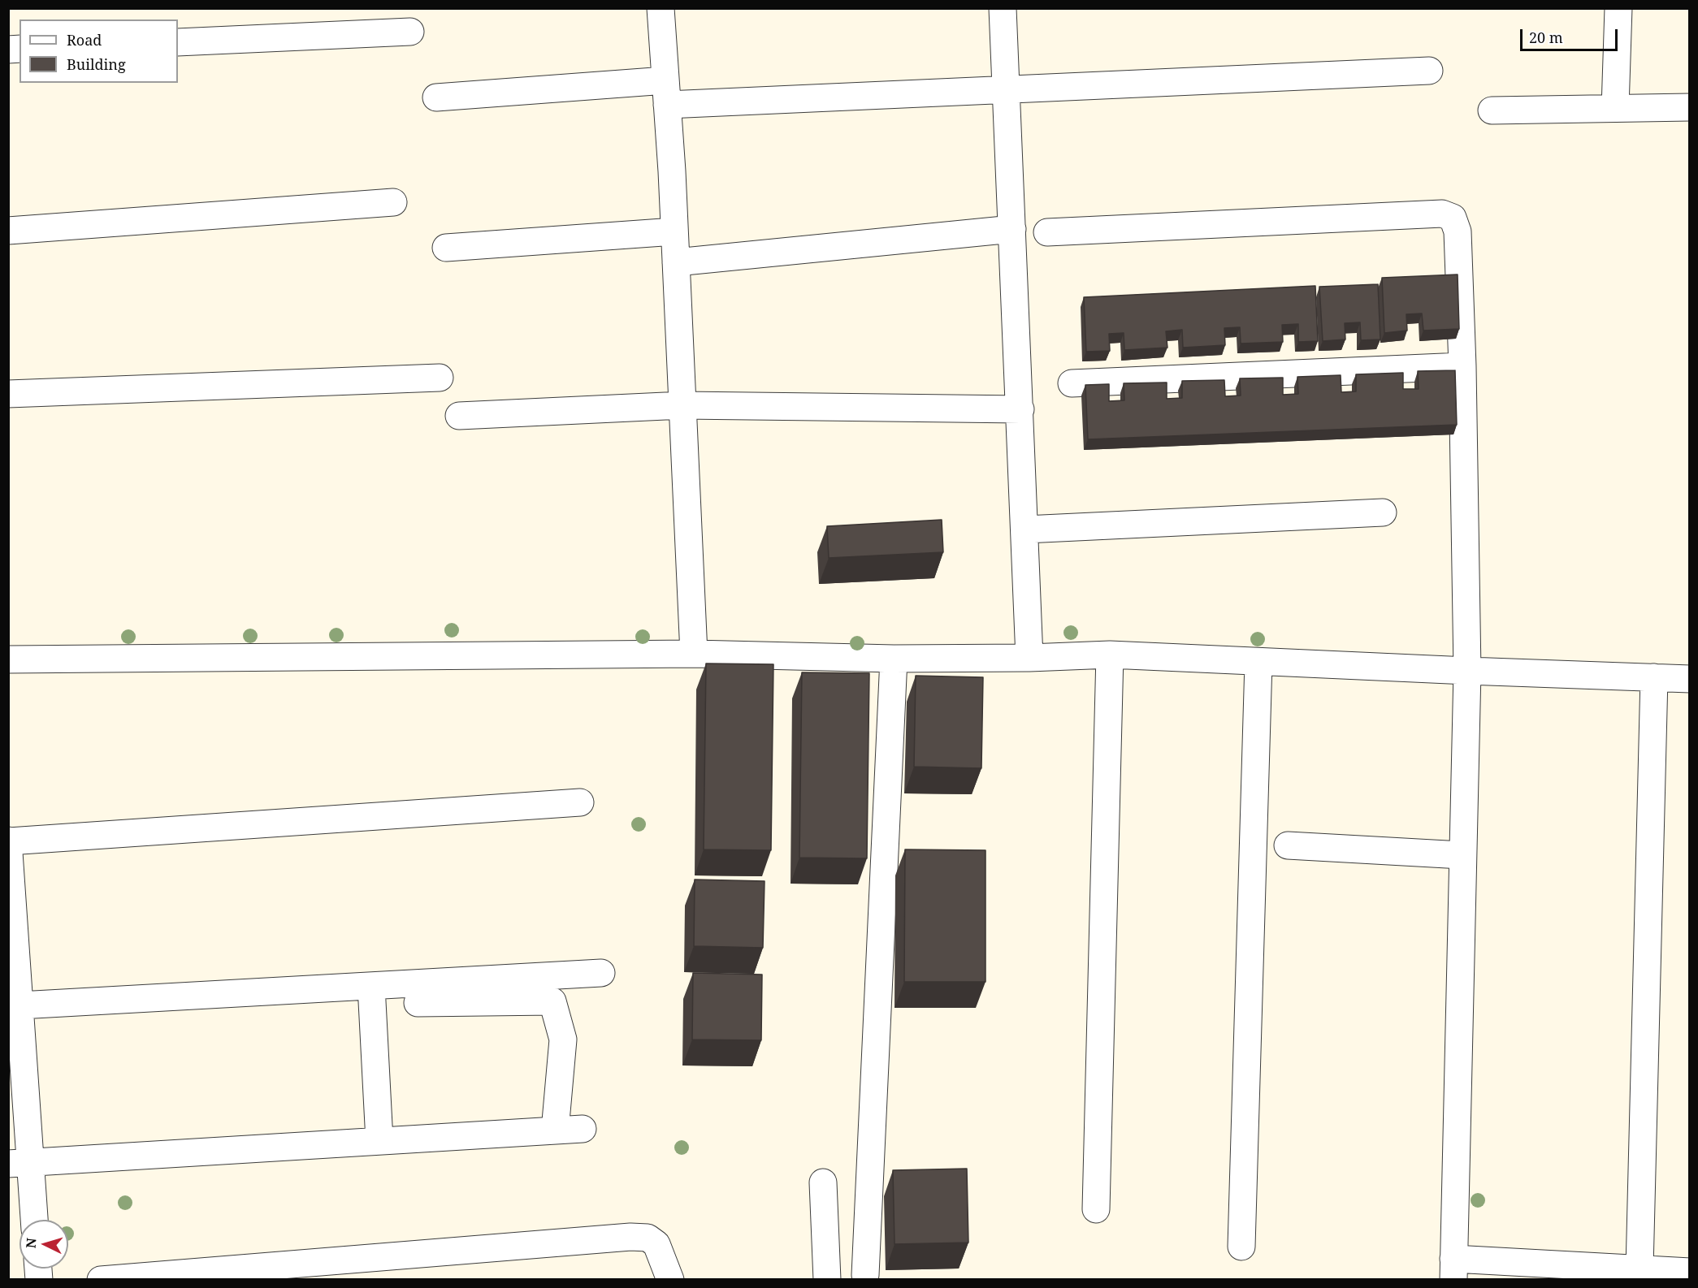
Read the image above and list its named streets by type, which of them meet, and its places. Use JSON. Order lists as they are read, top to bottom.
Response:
{
  "legend": ["Road", "Building"],
  "scale_bar": "20 m",
  "north": "left"
}
